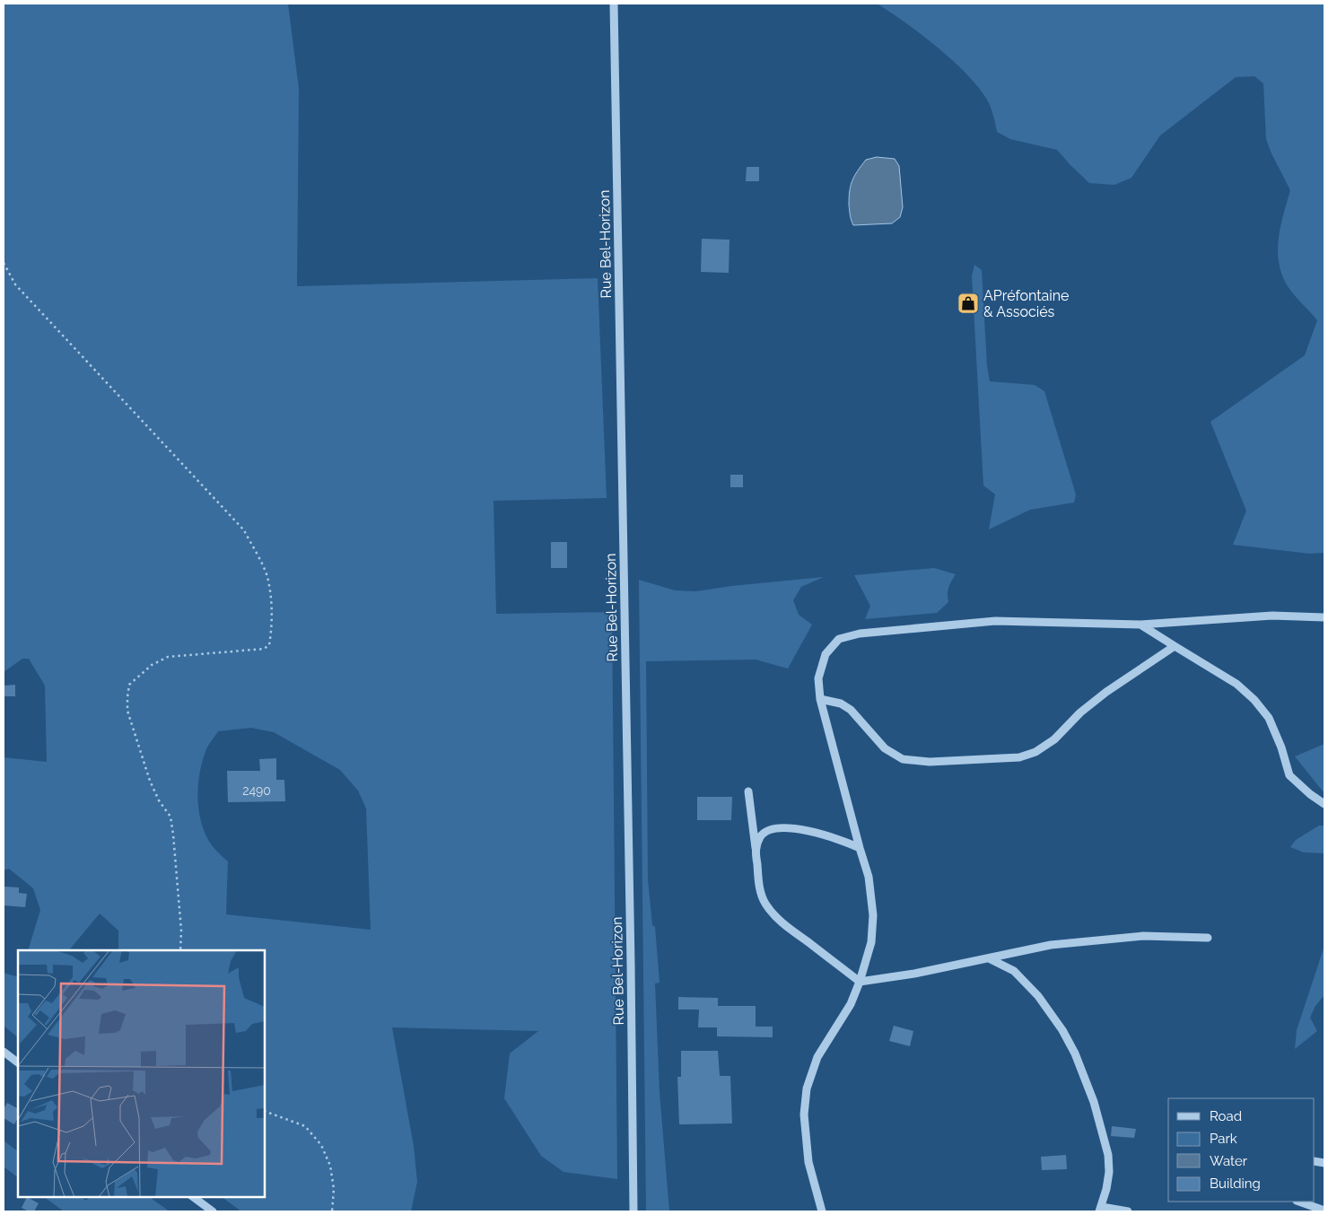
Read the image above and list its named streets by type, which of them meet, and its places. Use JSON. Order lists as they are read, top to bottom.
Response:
{
  "streets": {
    "street": ["Rue Bel-Horizon"]
  },
  "places": {
    "shop": ["APréfontaine & Associés"]
  },
  "house_numbers": ["2490"],
  "legend": [
    "Road",
    "Park",
    "Water",
    "Building"
  ]
}
